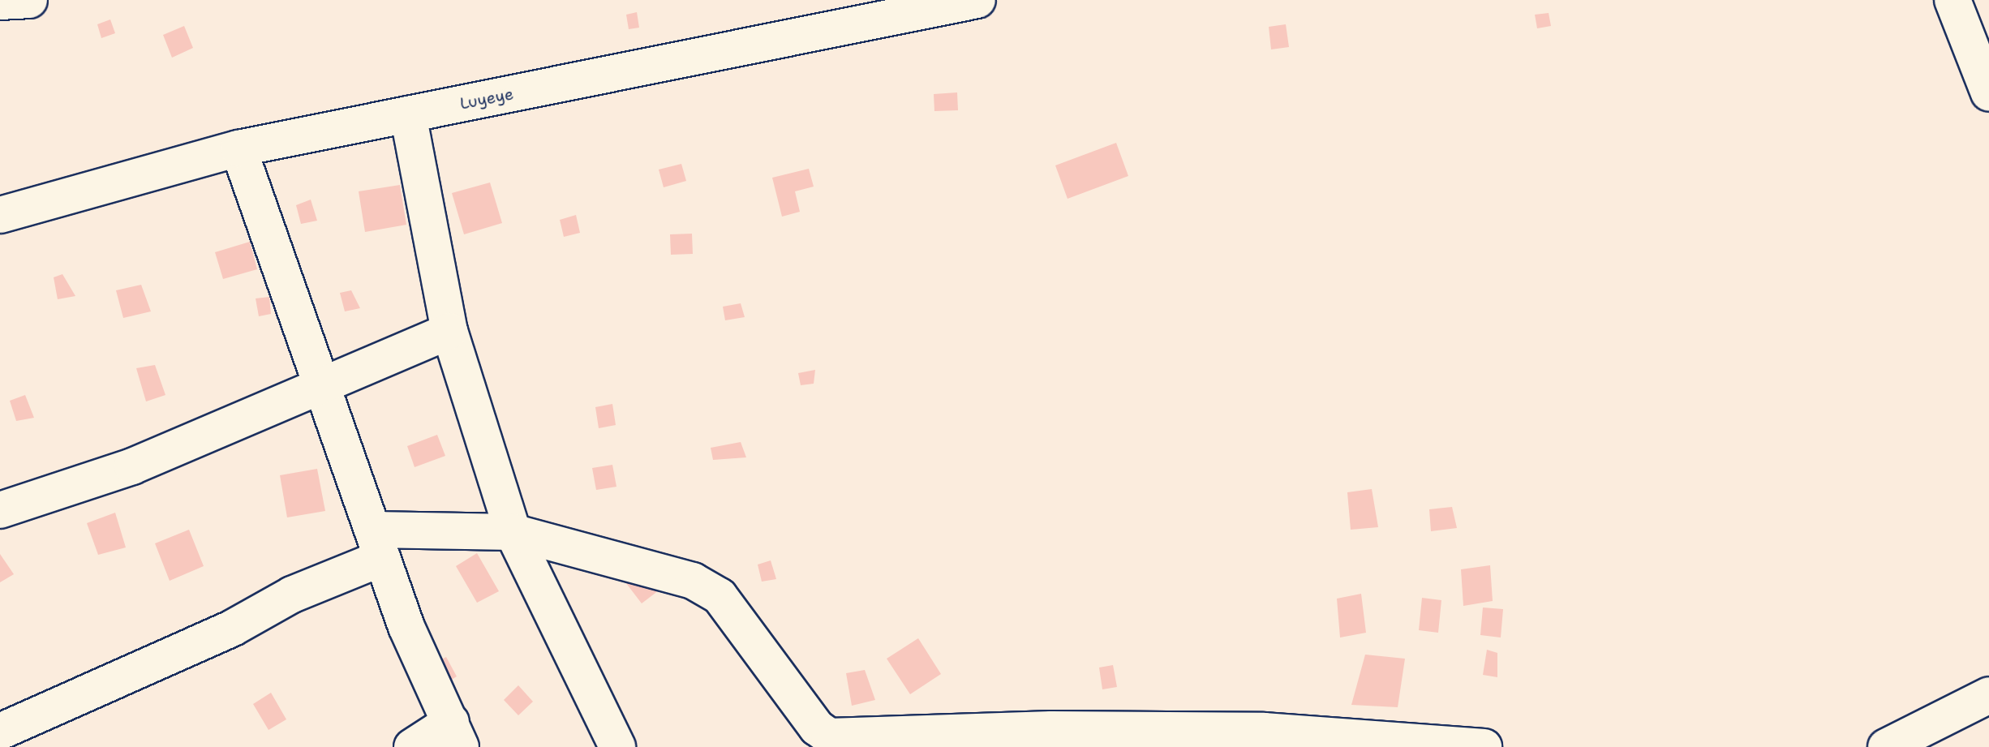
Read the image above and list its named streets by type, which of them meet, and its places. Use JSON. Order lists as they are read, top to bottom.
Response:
{
  "streets": {
    "street": ["Luyeye"]
  }
}
